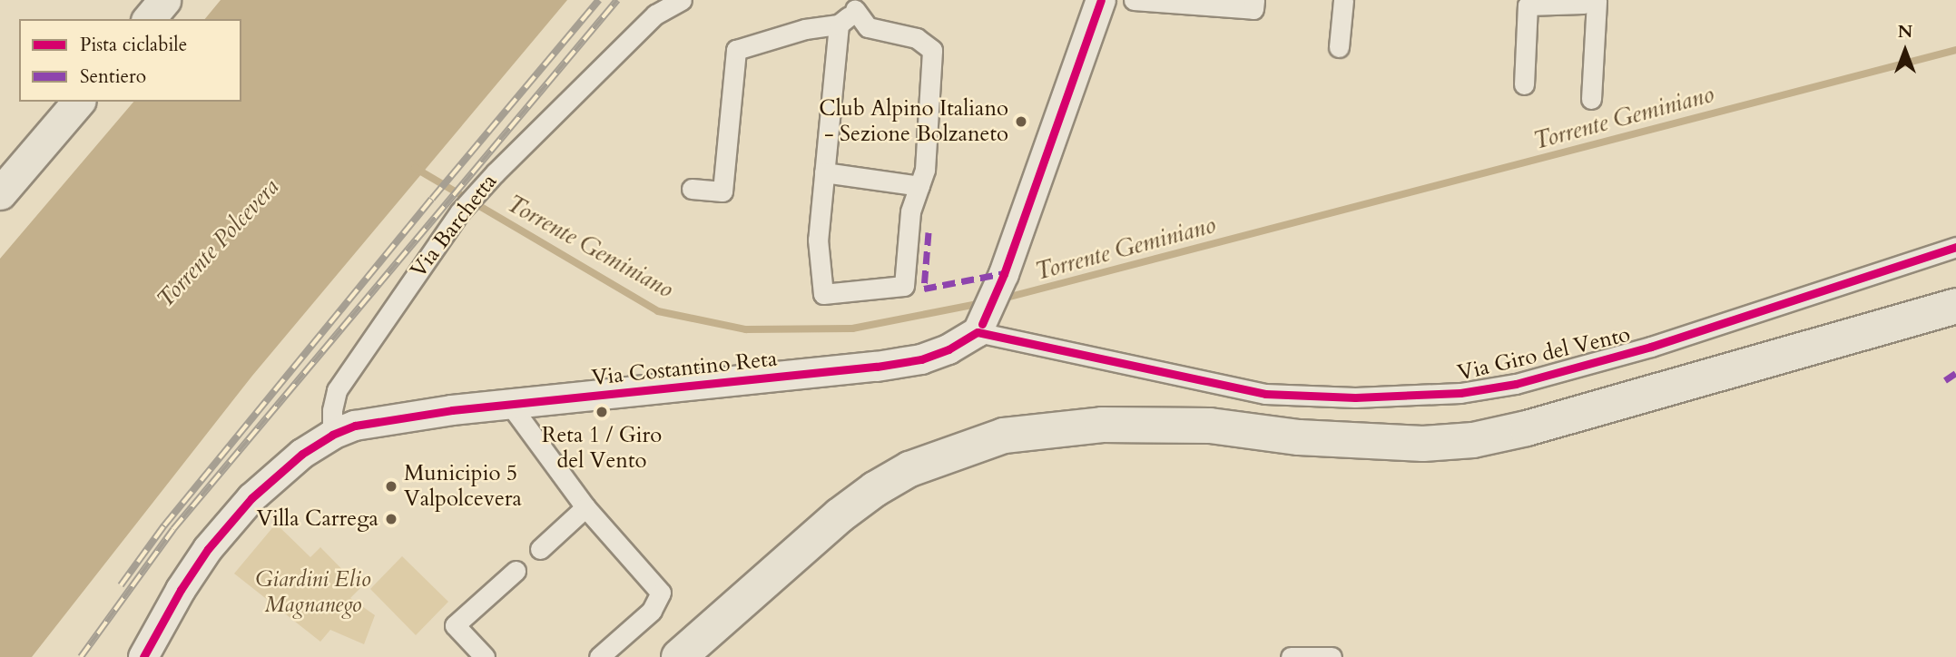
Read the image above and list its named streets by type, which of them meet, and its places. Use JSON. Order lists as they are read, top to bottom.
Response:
{
  "streets": {
    "main road": ["Via Costantino Reta"],
    "street": ["Via Barchetta", "Via Giro del Vento"]
  },
  "crossings": [
    ["Via Barchetta", "Via Costantino Reta"],
    ["Via Giro del Vento", "Via Costantino Reta"]
  ],
  "water": ["Torrente Geminiano", "Torrente Polcevera"],
  "parks": ["Giardini Elio Magnanego"],
  "places": [
    "Club Alpino Italiano - Sezione Bolzaneto",
    "Reta 1 / Giro del Vento",
    "Municipio 5 Valpolcevera",
    "Villa Carrega"
  ],
  "legend": ["Pista ciclabile", "Sentiero"],
  "north": "top"
}
